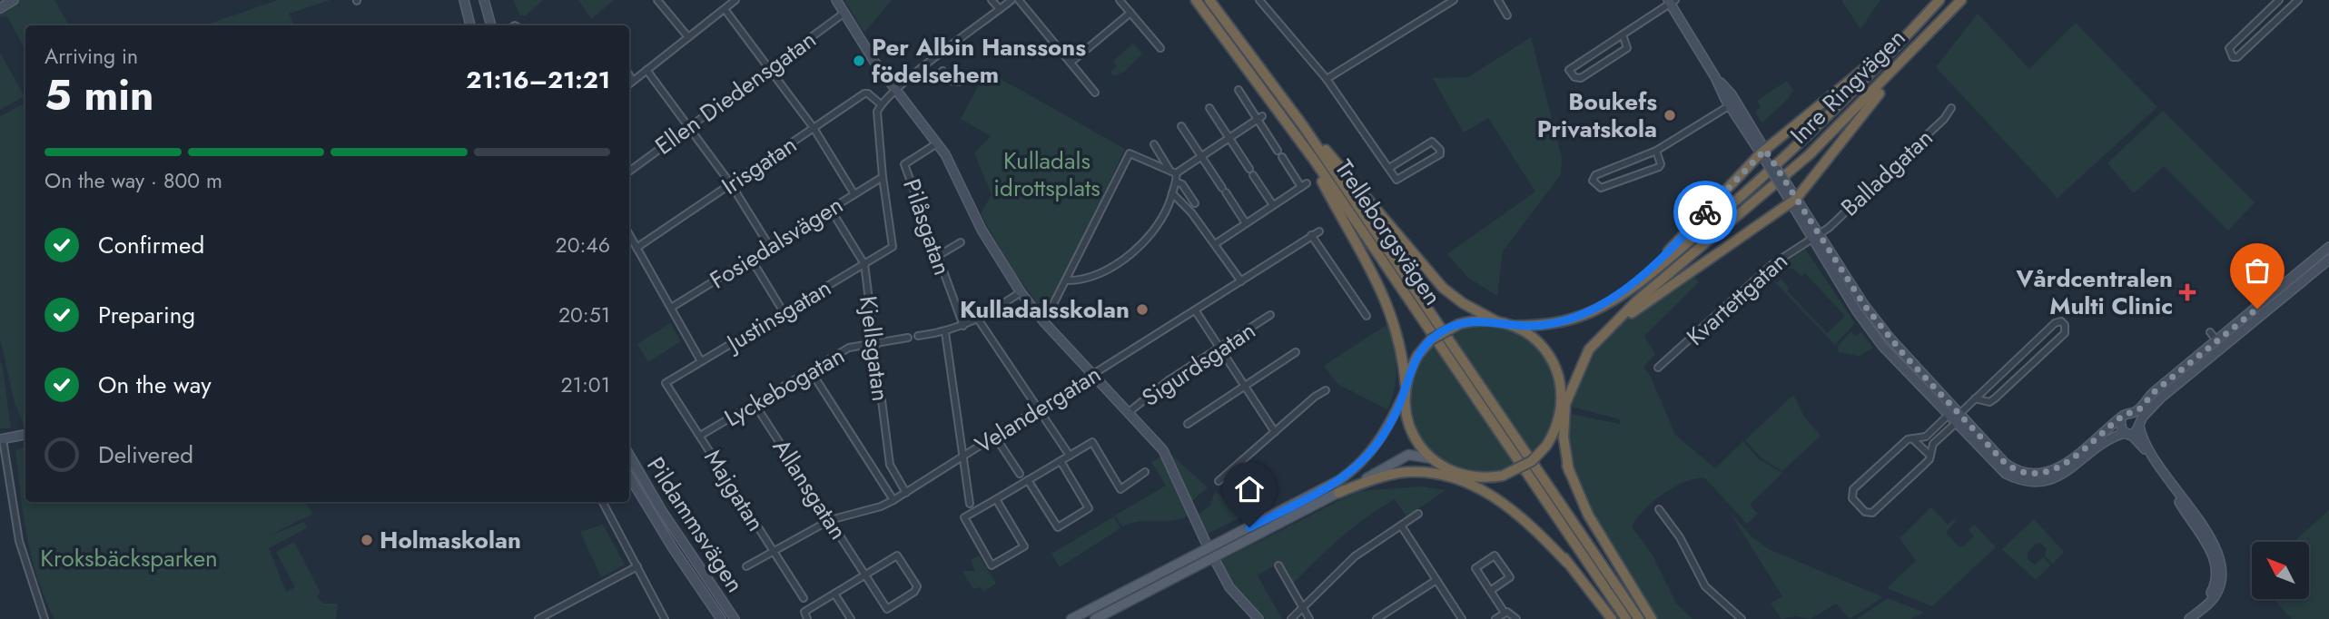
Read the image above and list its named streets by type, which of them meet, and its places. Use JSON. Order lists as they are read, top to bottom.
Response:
{
  "streets": {
    "highway": ["Inre Ringvägen", "Trelleborgsvägen"],
    "street": [
      "Ellen Diedensgatan",
      "Irisgatan",
      "Balladgatan",
      "Pilåsgatan",
      "Fosiedalsvägen",
      "Kvartettgatan",
      "Justinsgatan",
      "Kjellsgatan",
      "Sigurdsgatan",
      "Lyckebogatan",
      "Velandergatan",
      "Allansgatan",
      "Majgatan",
      "Pildammsvägen"
    ]
  },
  "crossings": [
    ["Balladgatan", "Kvartettgatan"],
    ["Fosiedalsvägen", "Justinsgatan"],
    ["Fosiedalsvägen", "Kjellsgatan"],
    ["Justinsgatan", "Kjellsgatan"],
    ["Justinsgatan", "Majgatan"],
    ["Kjellsgatan", "Lyckebogatan"],
    ["Kjellsgatan", "Velandergatan"],
    ["Lyckebogatan", "Allansgatan"],
    ["Lyckebogatan", "Majgatan"],
    ["Velandergatan", "Allansgatan"],
    ["Velandergatan", "Majgatan"]
  ],
  "parks": ["Kulladals idrottsplats", "Kroksbäcksparken"],
  "places": {
    "other": [
      "Per Albin Hanssons födelsehem",
      "Boukefs Privatskola",
      "Kulladalsskolan",
      "Holmaskolan"
    ],
    "health": ["Vårdcentralen Multi Clinic"]
  },
  "north": "top left",
  "page": {
    "heading": ["5 min", "Arriving in", "21:16–21:21"],
    "bar": "On the way · 800 m",
    "list": [
      ["Confirmed", "20:46"],
      ["Preparing", "20:51"],
      ["On the way", "21:01"],
      "Delivered"
    ]
  }
}
